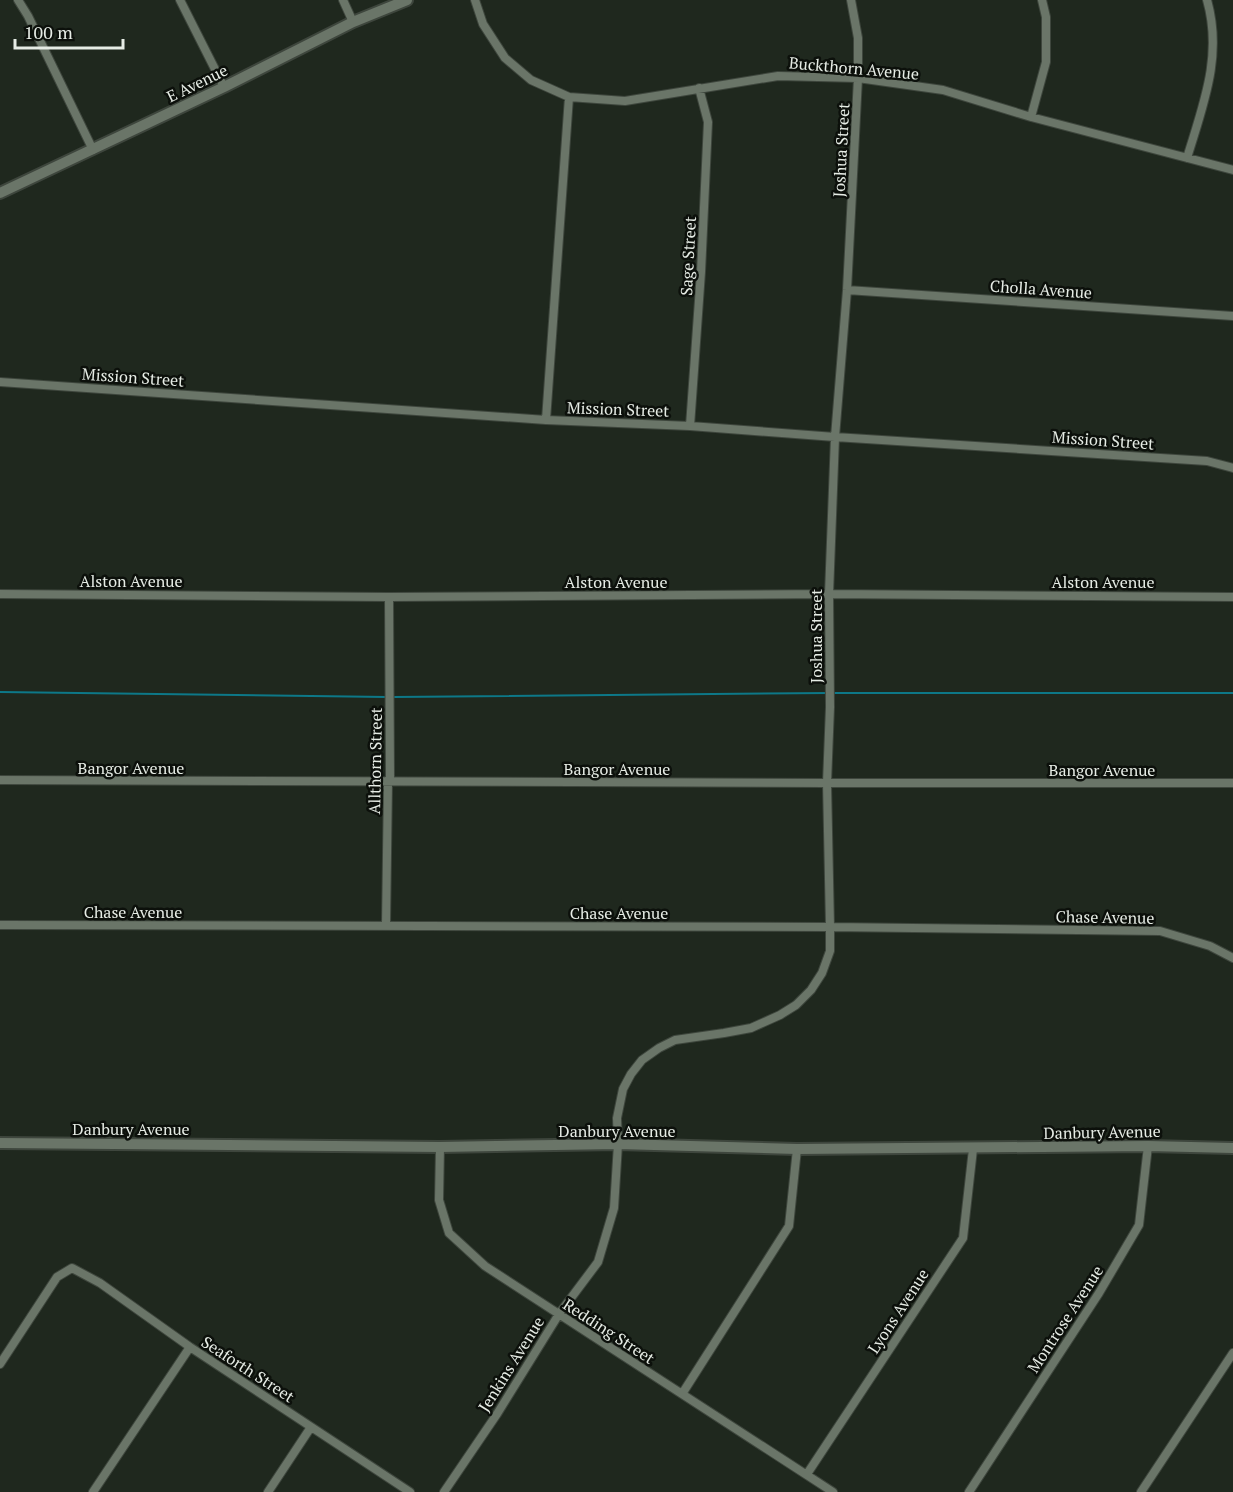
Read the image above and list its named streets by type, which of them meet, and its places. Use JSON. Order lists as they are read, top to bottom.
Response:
{
  "streets": {
    "street": [
      "Buckthorn Avenue",
      "E Avenue",
      "Joshua Street",
      "Sage Street",
      "Cholla Avenue",
      "Mission Street",
      "Alston Avenue",
      "Allthorn Street",
      "Bangor Avenue",
      "Chase Avenue",
      "Danbury Avenue",
      "Lyons Avenue",
      "Montrose Avenue",
      "Redding Street",
      "Jenkins Avenue",
      "Seaforth Street"
    ]
  },
  "crossings": [
    ["Buckthorn Avenue", "Joshua Street"],
    ["Buckthorn Avenue", "Sage Street"],
    ["Joshua Street", "Cholla Avenue"],
    ["Joshua Street", "Mission Street"],
    ["Joshua Street", "Alston Avenue"],
    ["Joshua Street", "Bangor Avenue"],
    ["Joshua Street", "Chase Avenue"],
    ["Joshua Street", "Danbury Avenue"],
    ["Joshua Street", "Jenkins Avenue"],
    ["Sage Street", "Mission Street"],
    ["Alston Avenue", "Allthorn Street"],
    ["Allthorn Street", "Bangor Avenue"],
    ["Allthorn Street", "Chase Avenue"],
    ["Danbury Avenue", "Lyons Avenue"],
    ["Danbury Avenue", "Montrose Avenue"],
    ["Danbury Avenue", "Redding Street"],
    ["Danbury Avenue", "Jenkins Avenue"],
    ["Lyons Avenue", "Redding Street"],
    ["Redding Street", "Jenkins Avenue"]
  ],
  "scale_bar": "100 m"
}
